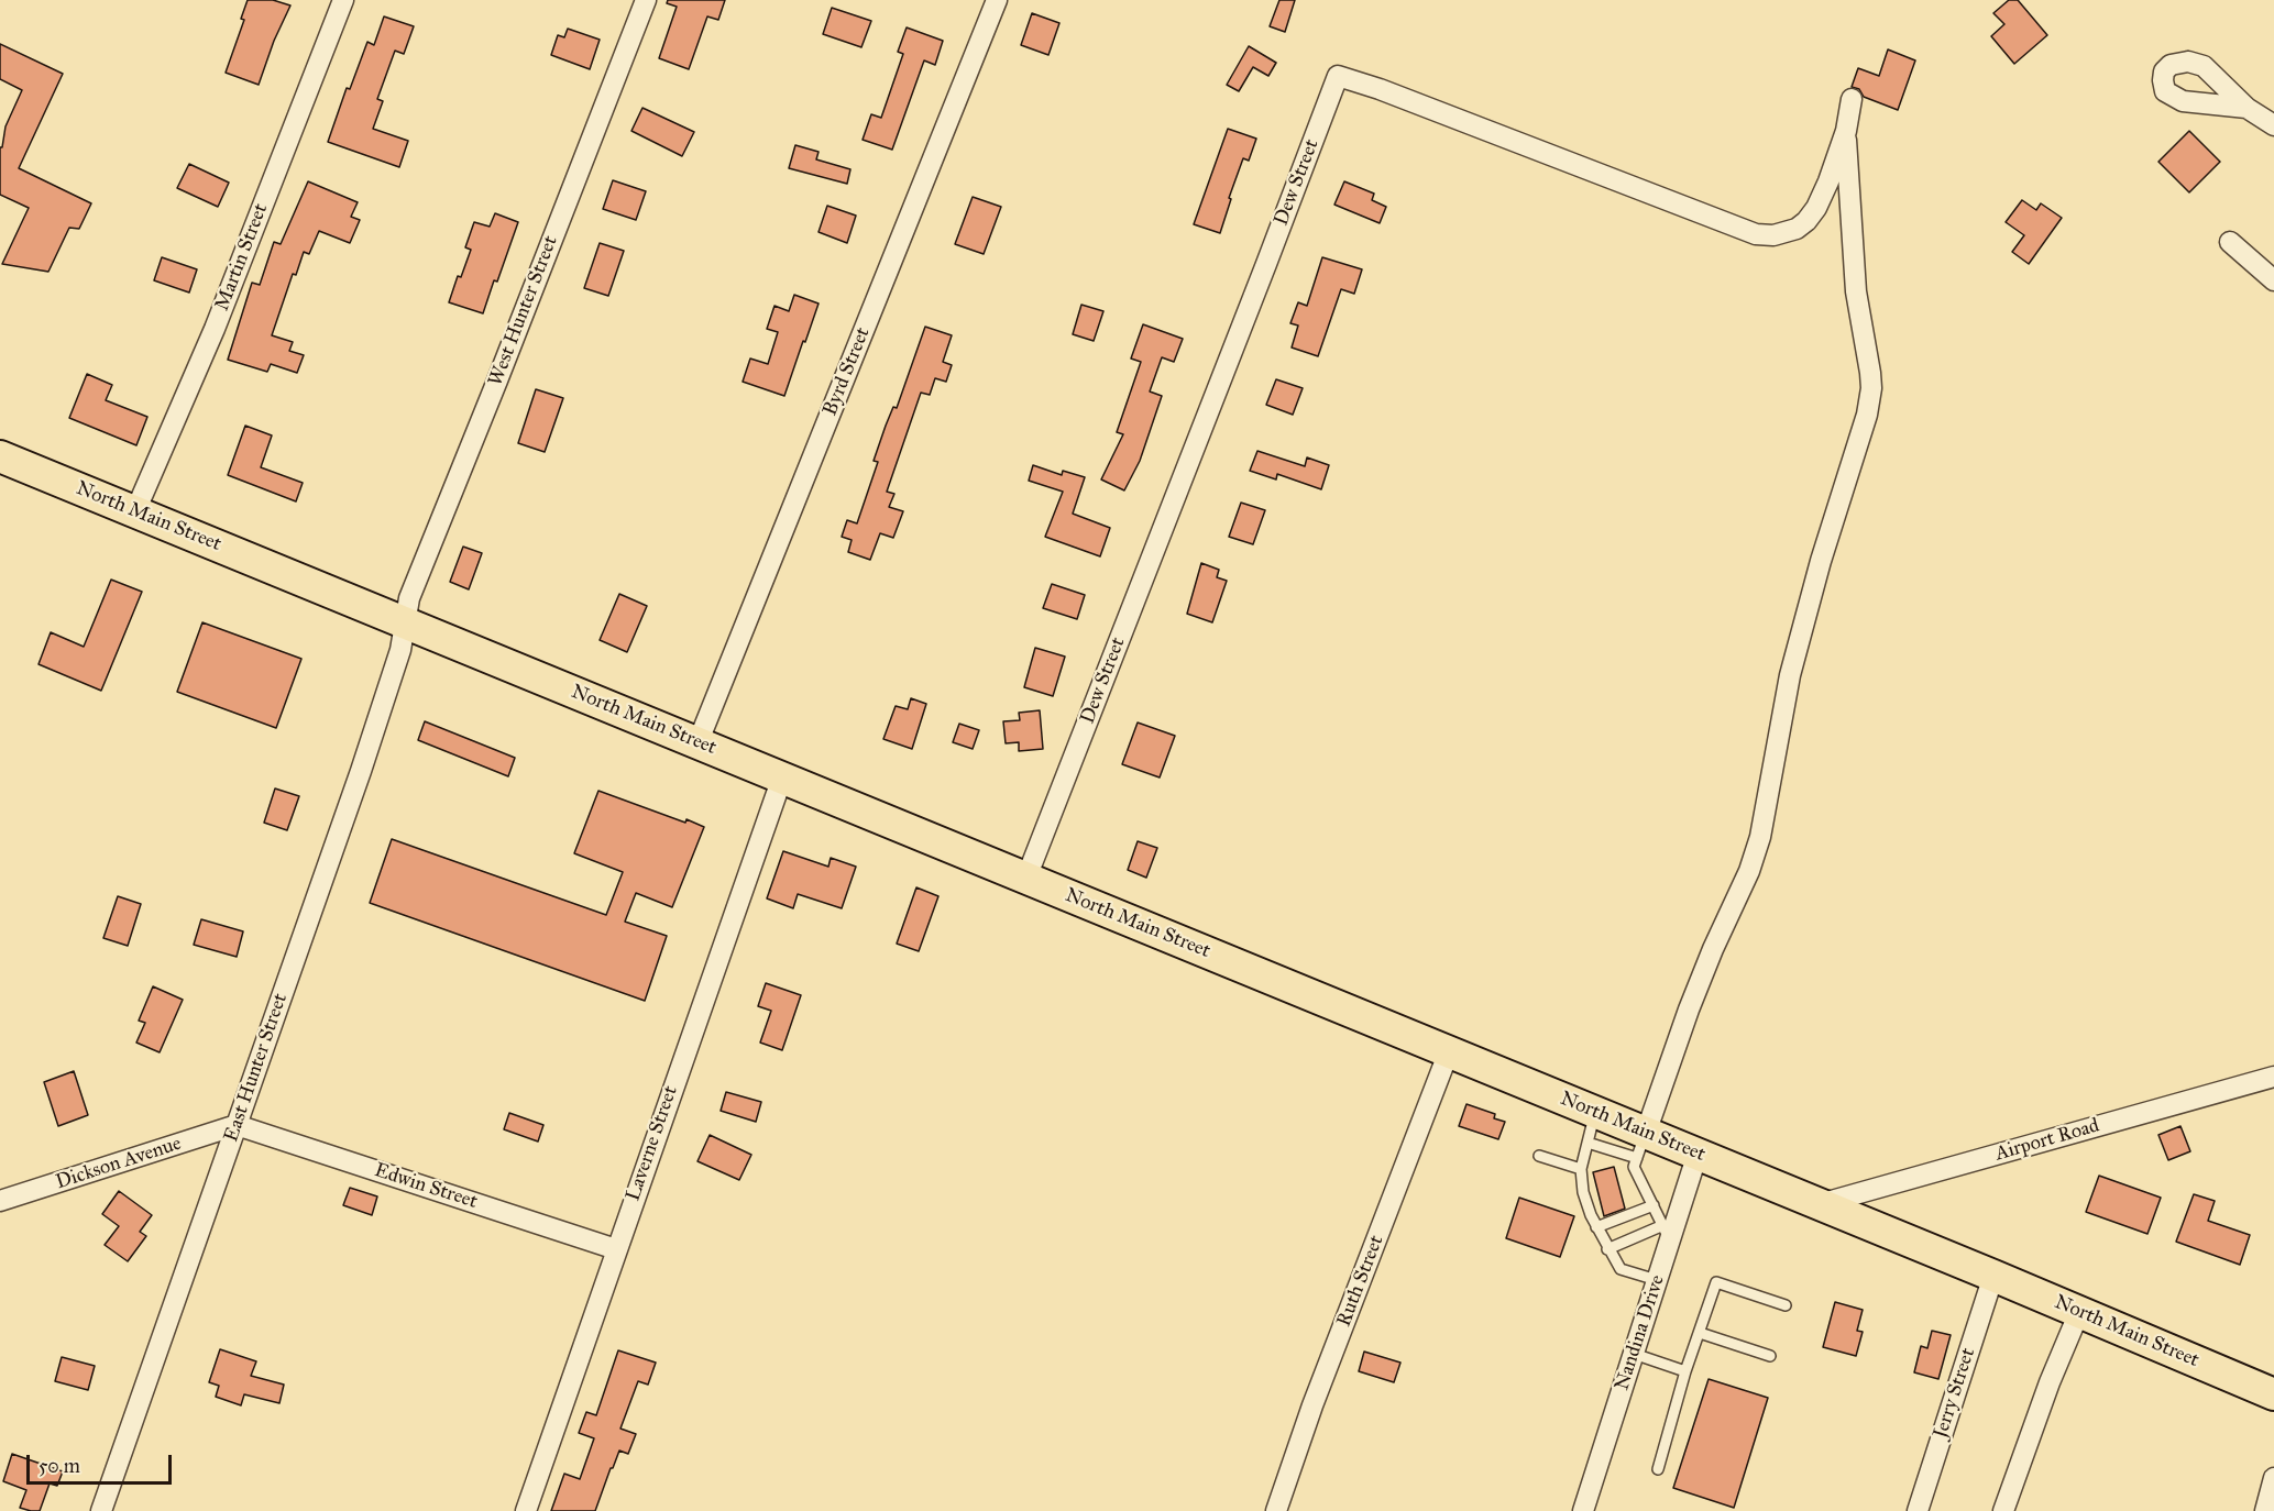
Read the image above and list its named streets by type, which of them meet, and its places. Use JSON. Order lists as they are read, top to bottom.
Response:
{
  "streets": {
    "main road": ["North Main Street"],
    "street": [
      "Dew Street",
      "Martin Street",
      "West Hunter Street",
      "Byrd Street",
      "East Hunter Street",
      "Airport Road",
      "Laverne Street",
      "Dickson Avenue",
      "Edwin Street",
      "Ruth Street",
      "Nandina Drive",
      "Jerry Street"
    ]
  },
  "crossings": [
    ["Dew Street", "North Main Street"],
    ["Martin Street", "North Main Street"],
    ["West Hunter Street", "North Main Street"],
    ["West Hunter Street", "East Hunter Street"],
    ["Byrd Street", "North Main Street"],
    ["North Main Street", "East Hunter Street"],
    ["North Main Street", "Airport Road"],
    ["North Main Street", "Laverne Street"],
    ["North Main Street", "Ruth Street"],
    ["North Main Street", "Nandina Drive"],
    ["North Main Street", "Jerry Street"],
    ["East Hunter Street", "Dickson Avenue"],
    ["East Hunter Street", "Edwin Street"],
    ["Laverne Street", "Edwin Street"],
    ["Dickson Avenue", "Edwin Street"]
  ],
  "scale_bar": "50 m"
}
